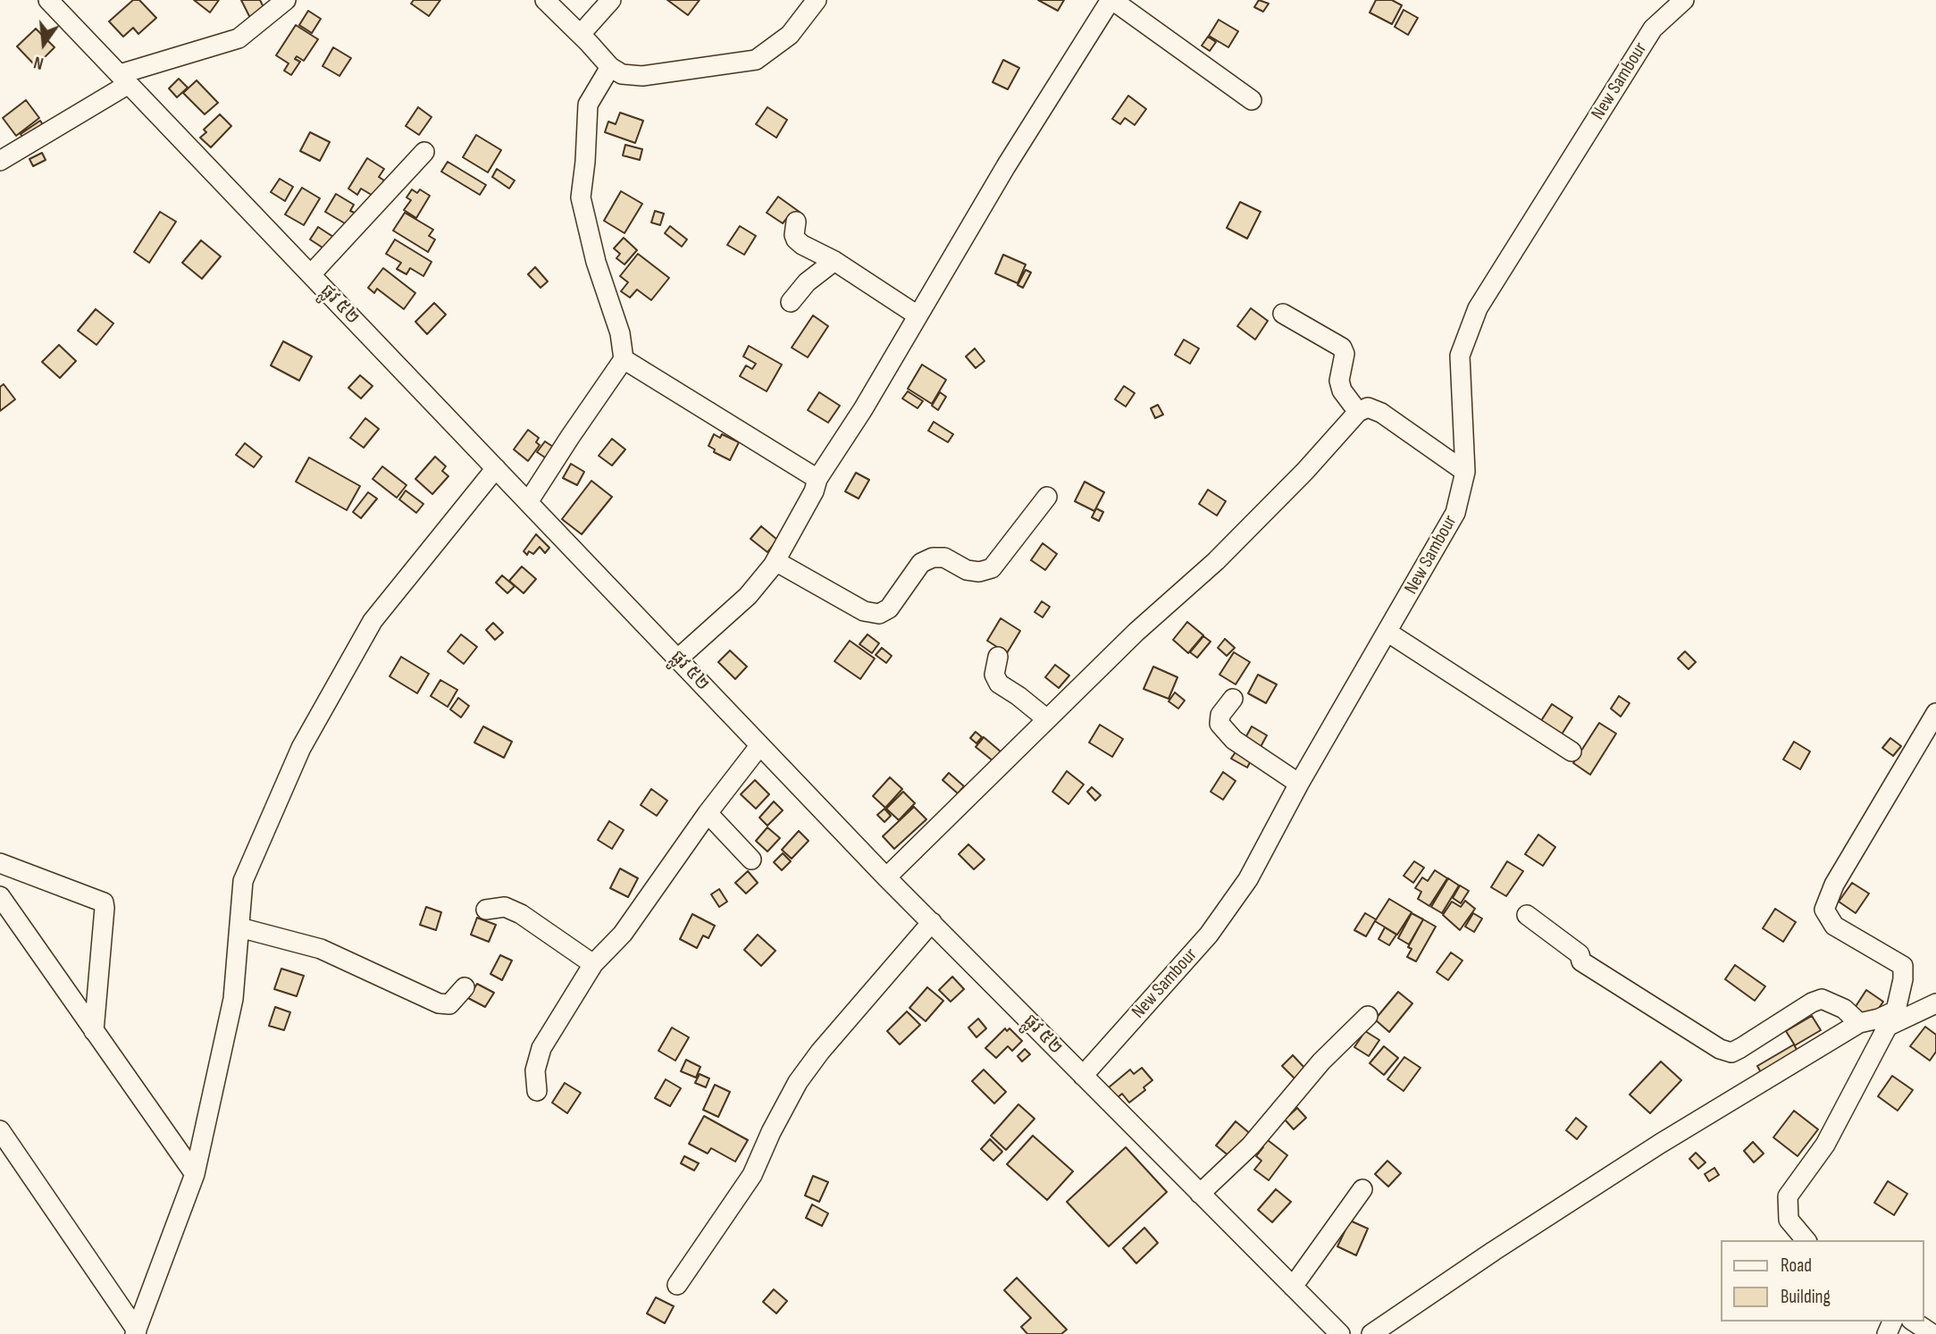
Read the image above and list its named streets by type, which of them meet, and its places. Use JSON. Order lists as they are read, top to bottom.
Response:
{
  "streets": {
    "street": ["New Sambour", "ផ្លូវ ៥២"]
  },
  "crossings": [
    ["New Sambour", "ផ្លូវ ៥២"]
  ],
  "legend": ["Road", "Building"],
  "north": "bottom"
}
